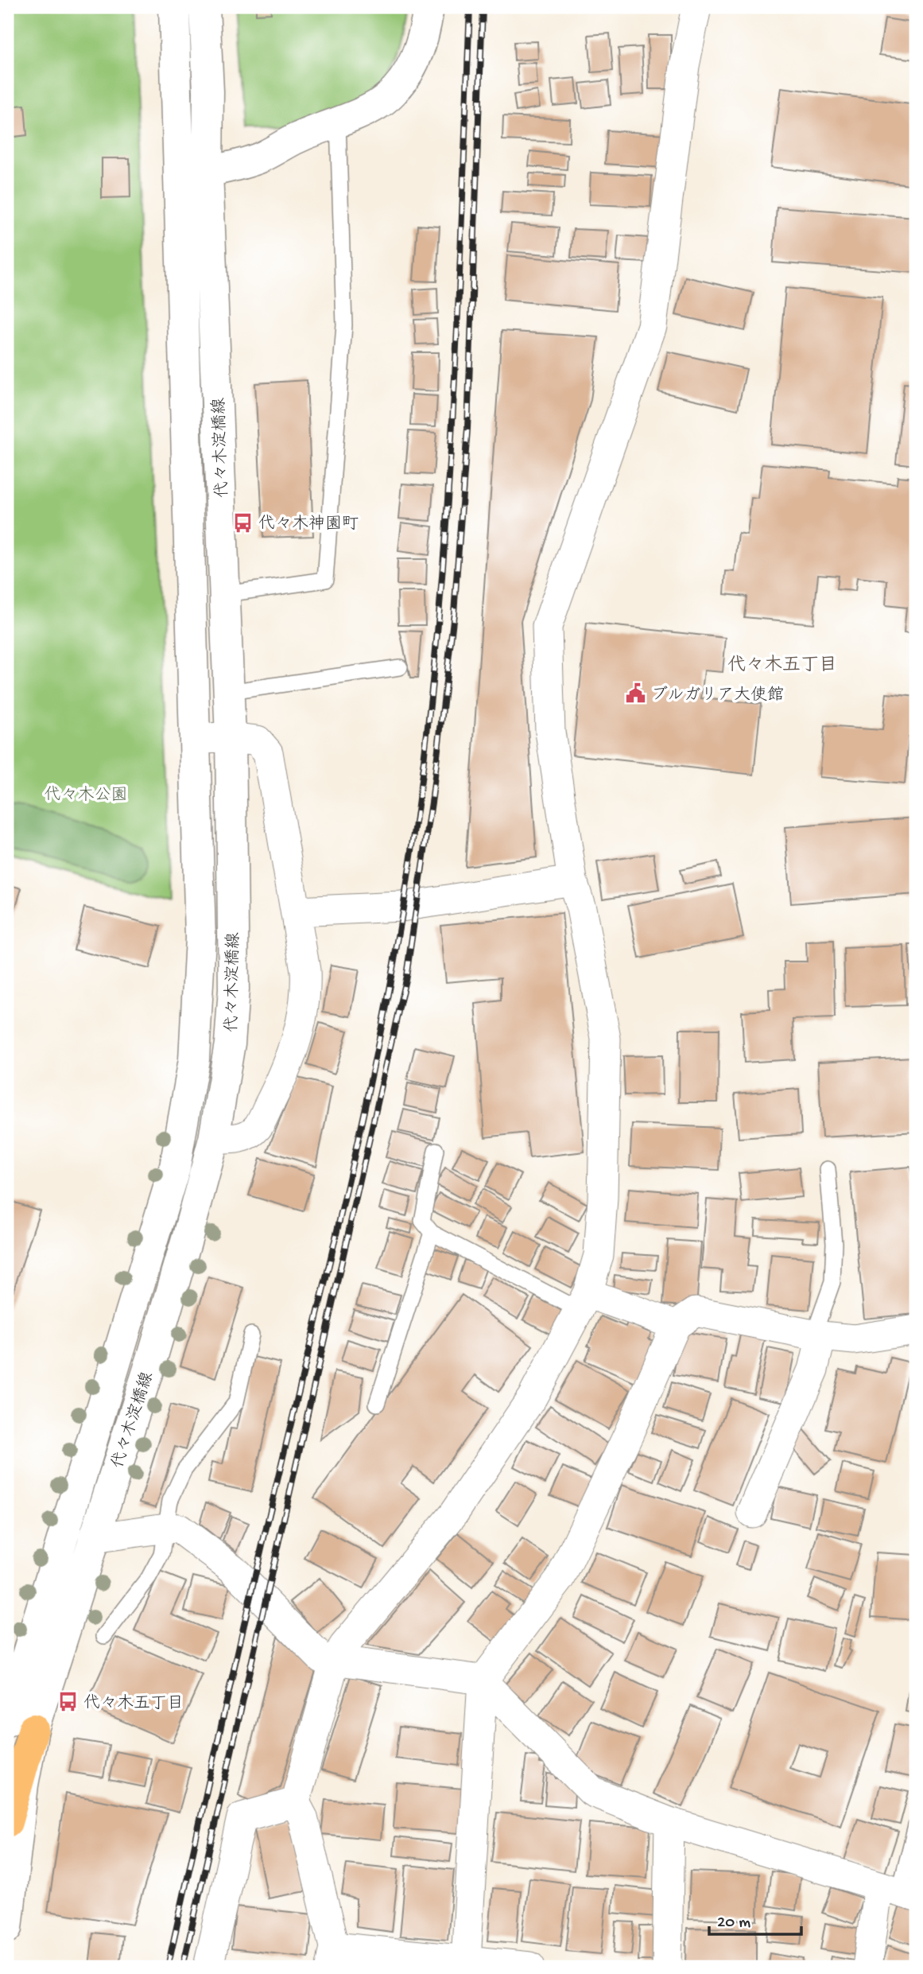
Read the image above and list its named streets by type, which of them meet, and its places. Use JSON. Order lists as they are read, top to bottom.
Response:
{
  "streets": {
    "street": ["代々木淀橋線"]
  },
  "districts": ["代々木五丁目"],
  "parks": ["代々木公園"],
  "places": {
    "bus stop": ["代々木神園町", "代々木五丁目"],
    "public building": ["ブルガリア大使館"]
  },
  "scale_bar": "20 m"
}
